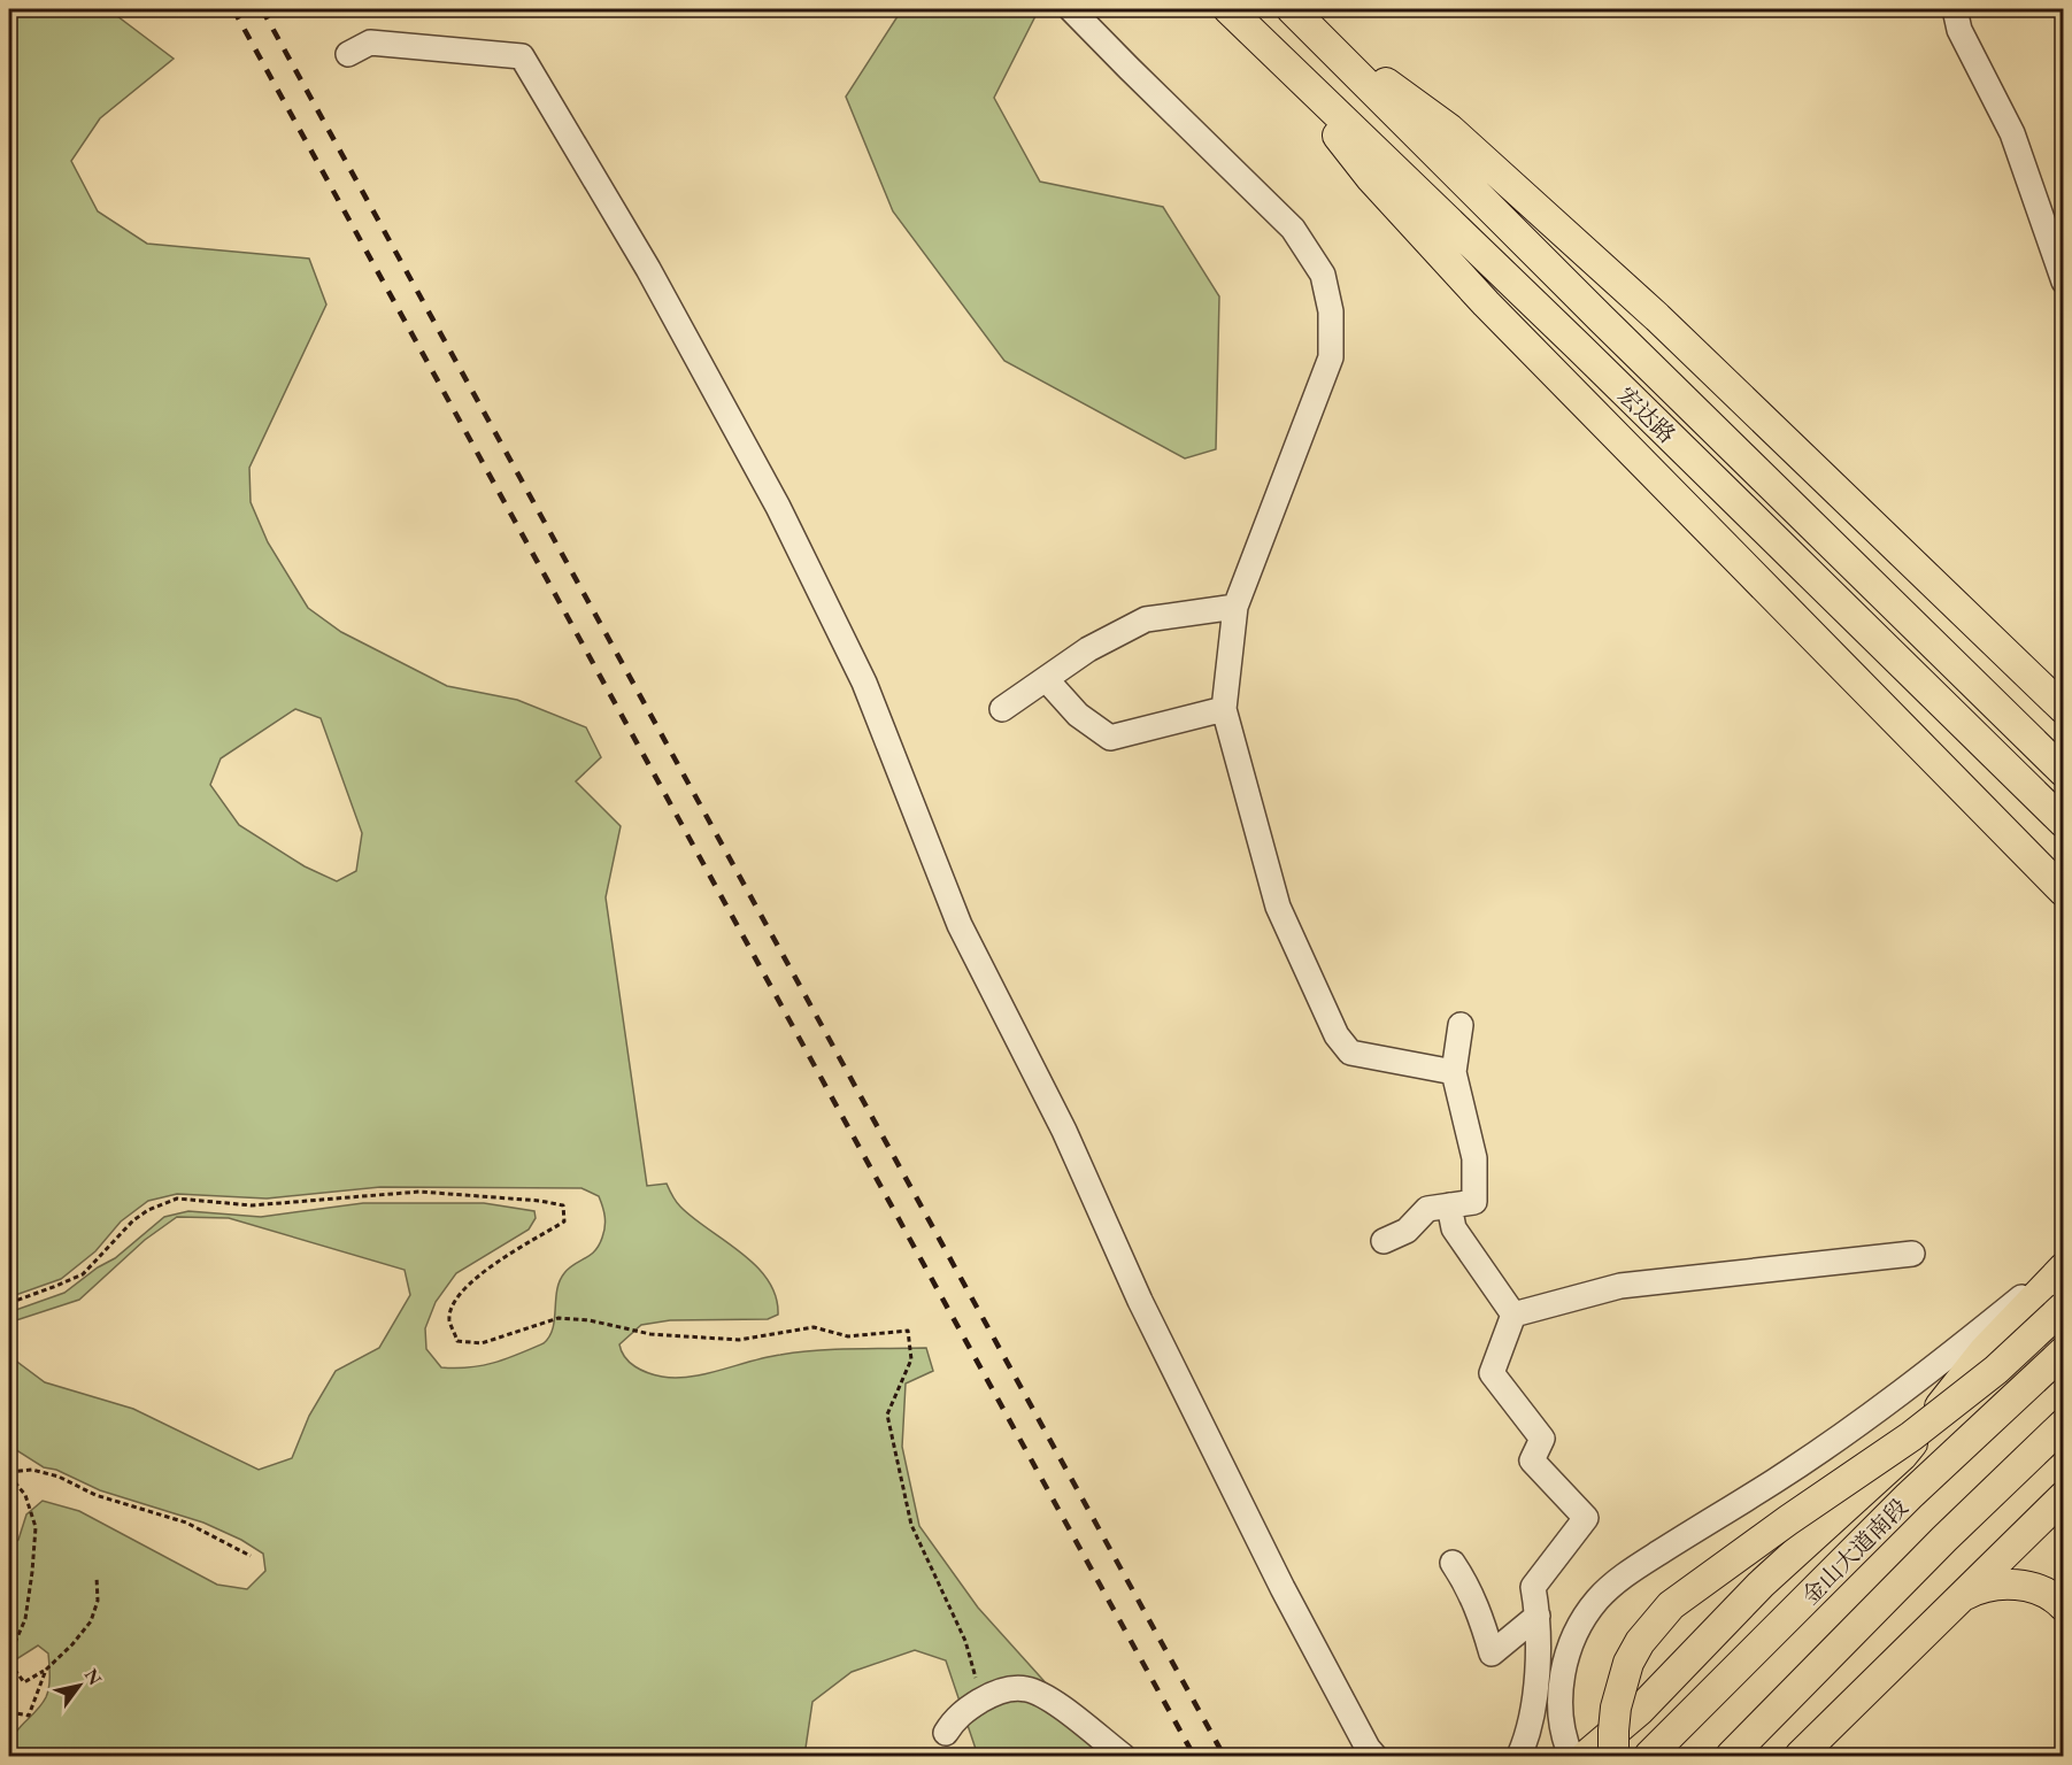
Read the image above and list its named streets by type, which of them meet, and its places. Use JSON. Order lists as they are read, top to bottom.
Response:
{
  "streets": {
    "main road": ["宏达路", "金山大道南段"]
  },
  "north": "top right"
}
